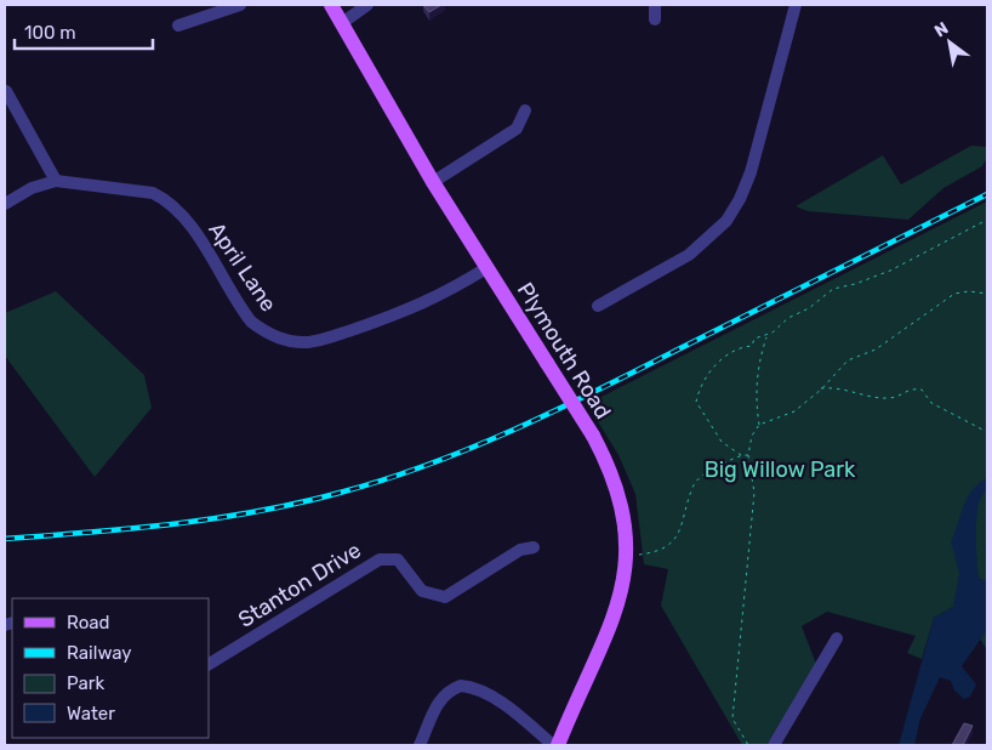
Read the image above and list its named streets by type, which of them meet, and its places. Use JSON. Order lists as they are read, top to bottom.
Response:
{
  "streets": {
    "main road": ["Plymouth Road"],
    "street": ["April Lane", "Stanton Drive"]
  },
  "crossings": [
    ["April Lane", "Plymouth Road"]
  ],
  "parks": ["Big Willow Park"],
  "legend": [
    "Road",
    "Railway",
    "Park",
    "Water"
  ],
  "scale_bar": "100 m",
  "north": "top left"
}
